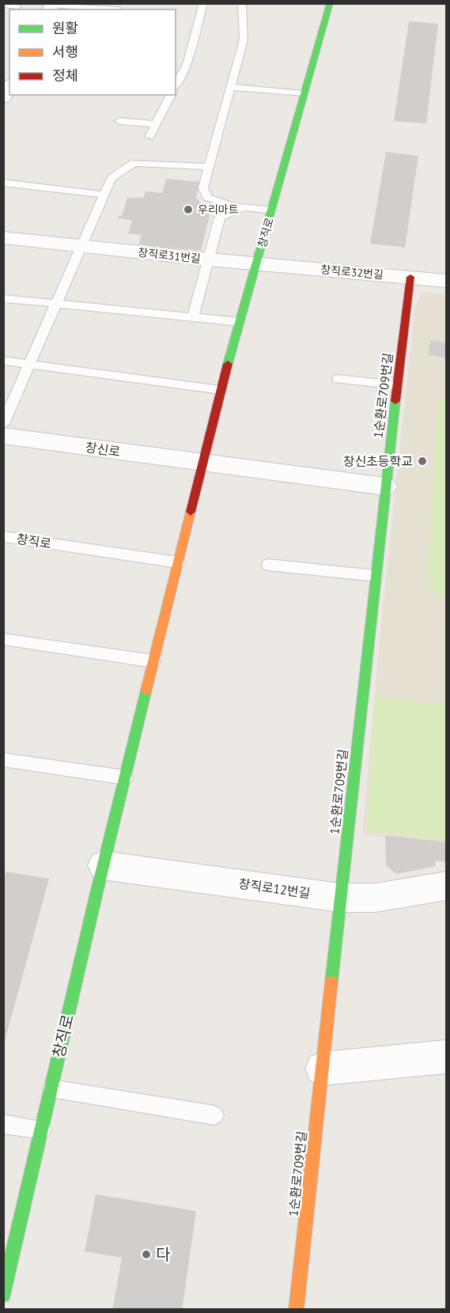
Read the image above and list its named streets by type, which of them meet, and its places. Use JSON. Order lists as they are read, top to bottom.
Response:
{
  "streets": {
    "street": [
      "창직로",
      "창직로31번길",
      "창직로32번길",
      "1순환로709번길",
      "창신로",
      "창직로12번길"
    ]
  },
  "crossings": [
    ["창직로", "창직로31번길"],
    ["창직로", "창직로32번길"],
    ["창직로", "창신로"],
    ["창직로", "창직로12번길"],
    ["창직로31번길", "창직로32번길"],
    ["창직로32번길", "1순환로709번길"],
    ["1순환로709번길", "창직로12번길"]
  ],
  "places": ["우리마트", "창신초등학교", "다"],
  "legend": ["원활", "서행", "정체"]
}
